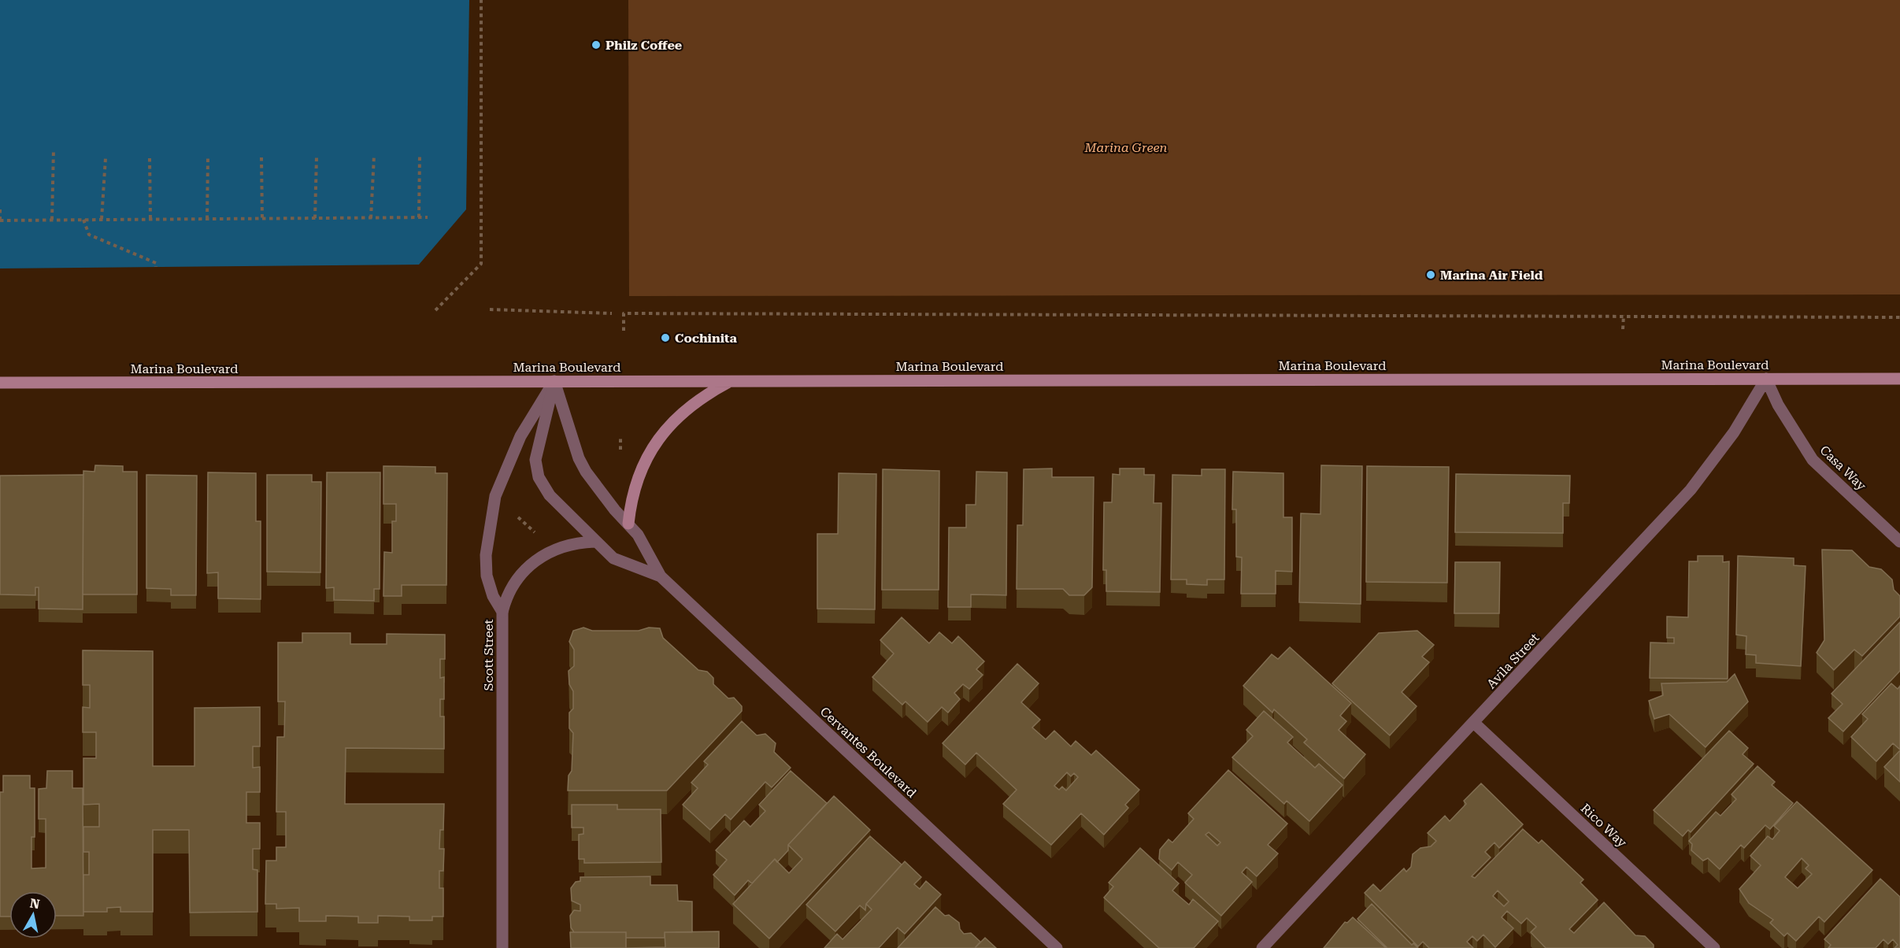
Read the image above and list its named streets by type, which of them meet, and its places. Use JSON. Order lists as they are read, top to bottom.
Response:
{
  "streets": {
    "main road": ["Marina Boulevard"],
    "street": [
      "Casa Way",
      "Scott Street",
      "Avila Street",
      "Cervantes Boulevard",
      "Rico Way"
    ]
  },
  "crossings": [
    ["Marina Boulevard", "Casa Way"],
    ["Marina Boulevard", "Scott Street"],
    ["Marina Boulevard", "Avila Street"],
    ["Marina Boulevard", "Cervantes Boulevard"],
    ["Casa Way", "Avila Street"],
    ["Scott Street", "Cervantes Boulevard"],
    ["Avila Street", "Rico Way"]
  ],
  "parks": ["Marina Green"],
  "places": ["Philz Coffee", "Marina Air Field", "Cochinita"],
  "north": "top"
}
